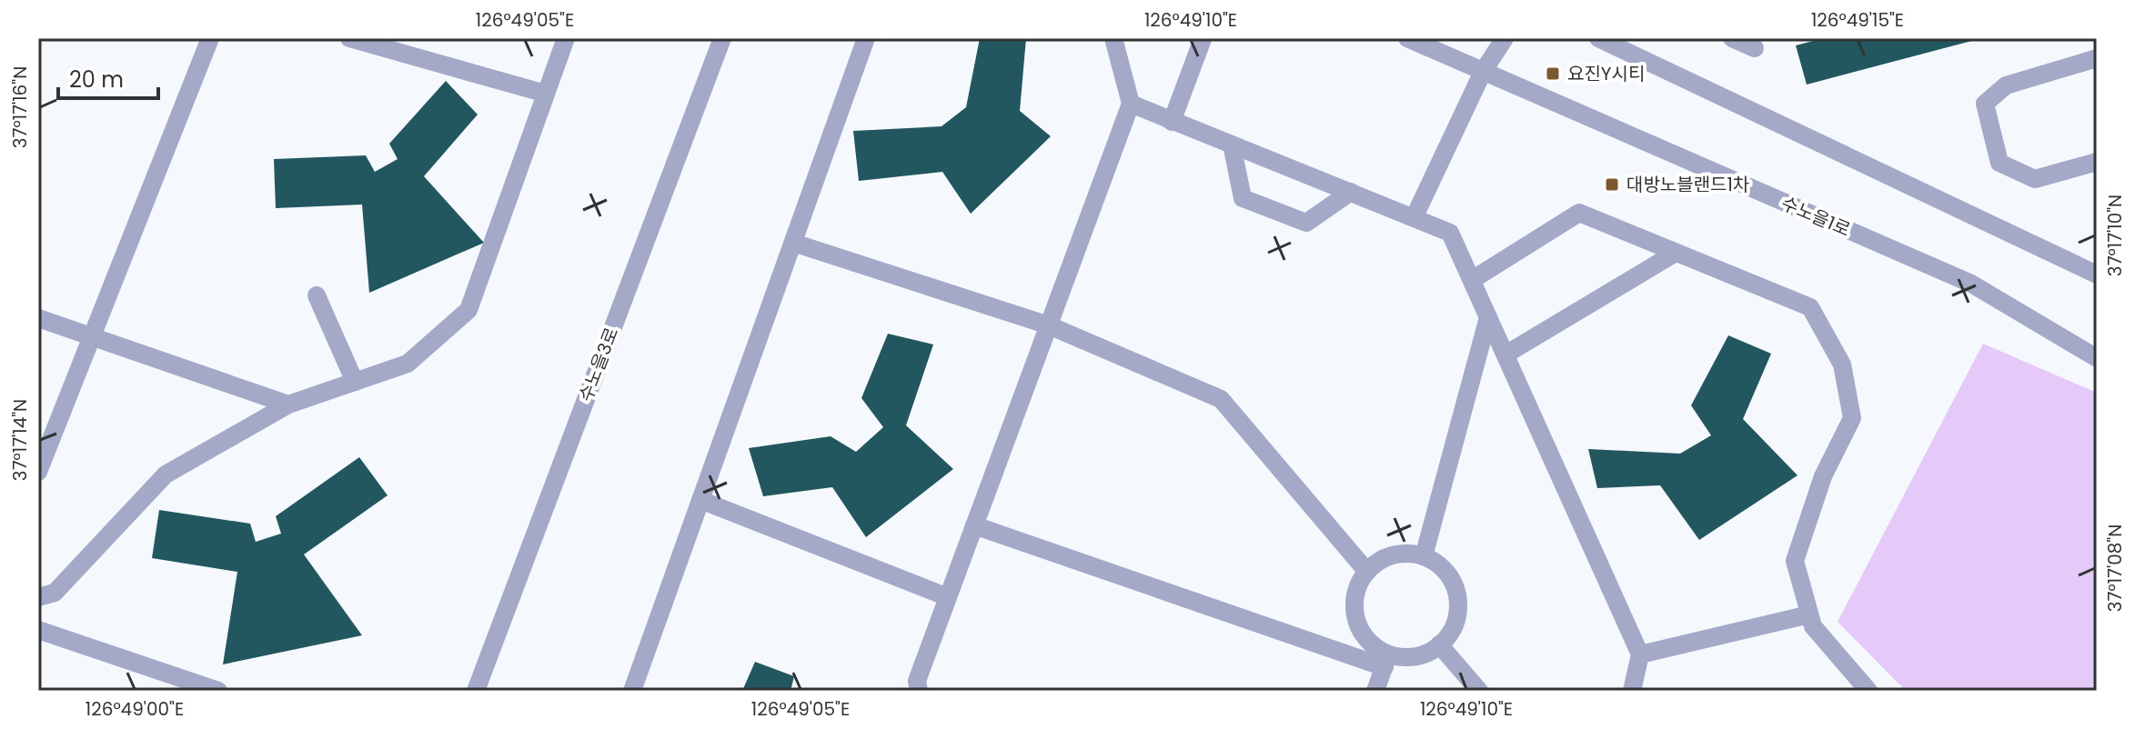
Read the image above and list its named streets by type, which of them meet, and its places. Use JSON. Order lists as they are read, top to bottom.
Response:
{
  "streets": {
    "street": ["수노을1로", "수노을3로"]
  },
  "places": {
    "transit": ["요진Y시티", "대방노블랜드1차"]
  },
  "scale_bar": "20 m",
  "coordinates": [
    "126°49'05\"E",
    "126°49'10\"E",
    "126°49'15\"E",
    "37°17'16\"N",
    "37°17'10\"N",
    "37°17'14\"N",
    "37°17'08\"N",
    "126°49'00\"E"
  ]
}
